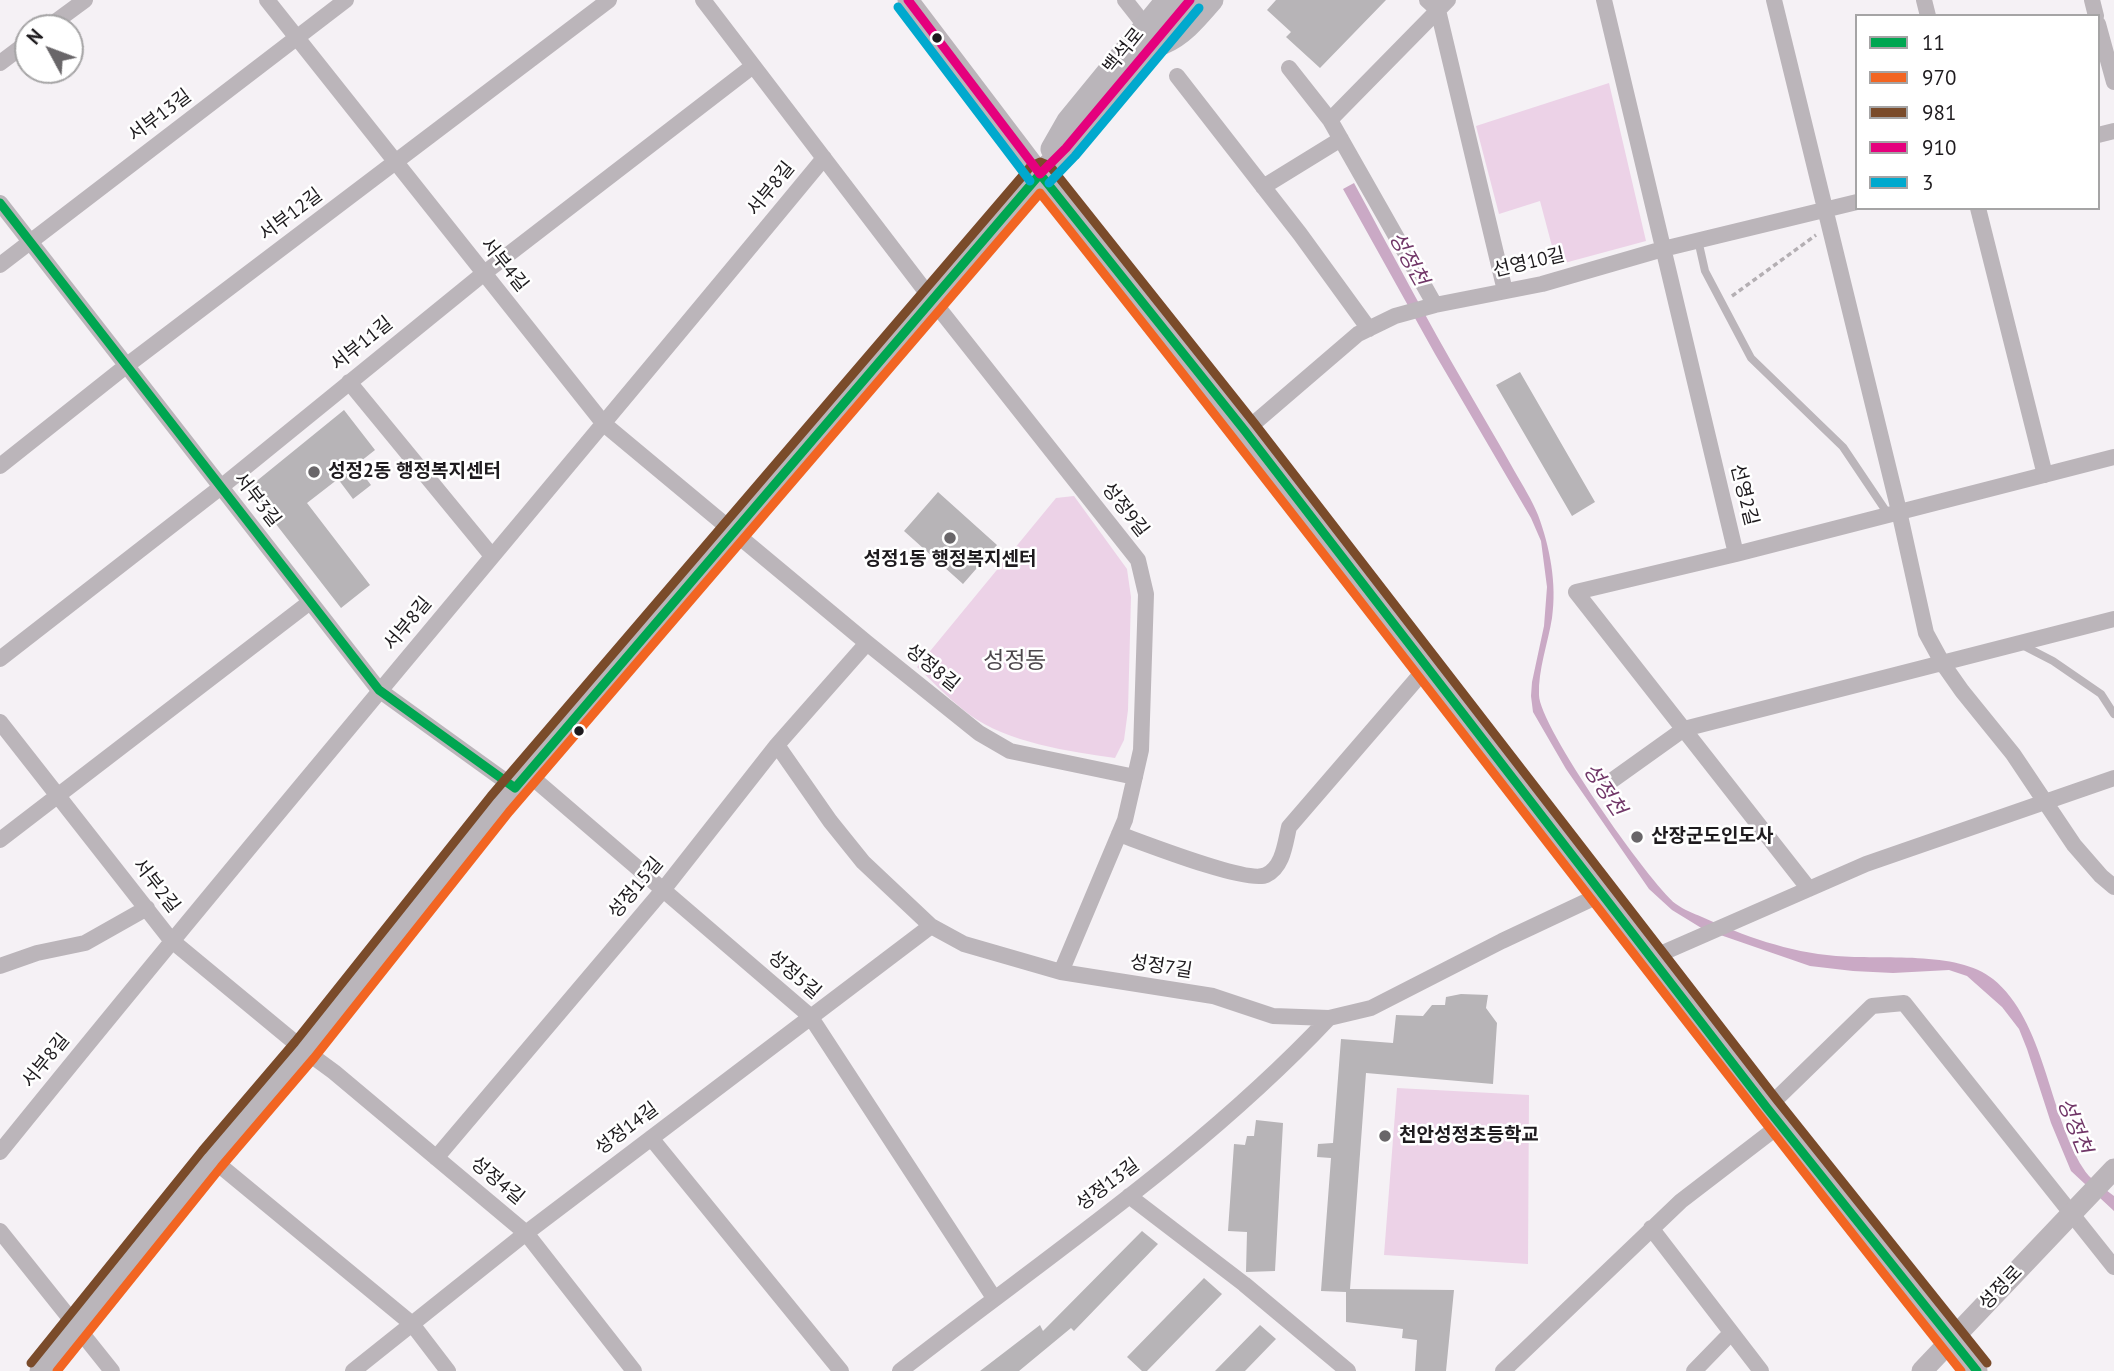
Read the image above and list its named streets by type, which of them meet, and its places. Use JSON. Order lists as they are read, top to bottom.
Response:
{
  "streets": {
    "main road": ["백석로"],
    "street": [
      "서부13길",
      "서부8길",
      "서부12길",
      "선영10길",
      "서부4길",
      "서부11길",
      "선영2길",
      "서부3길",
      "성정9길",
      "성정8길",
      "서부2길",
      "성정15길",
      "성정7길",
      "성정5길",
      "성정14길",
      "성정4길",
      "성정13길",
      "성정로"
    ]
  },
  "crossings": [
    ["백석로", "서부4길"],
    ["백석로", "서부3길"],
    ["백석로", "성정9길"],
    ["백석로", "성정8길"],
    ["백석로", "서부2길"],
    ["백석로", "성정5길"],
    ["백석로", "성정4길"],
    ["서부13길", "서부4길"],
    ["서부13길", "서부3길"],
    ["서부8길", "서부4길"],
    ["서부8길", "서부3길"],
    ["서부8길", "성정9길"],
    ["서부8길", "서부2길"],
    ["서부12길", "서부4길"],
    ["서부12길", "서부3길"],
    ["선영10길", "선영2길"],
    ["서부4길", "서부11길"],
    ["서부4길", "성정8길"],
    ["서부11길", "서부3길"],
    ["서부11길", "성정9길"],
    ["서부3길", "성정5길"],
    ["성정9길", "성정8길"],
    ["성정9길", "성정7길"],
    ["성정8길", "성정15길"],
    ["서부2길", "성정4길"],
    ["성정15길", "성정7길"],
    ["성정15길", "성정5길"],
    ["성정15길", "성정4길"],
    ["성정7길", "성정14길"],
    ["성정7길", "성정13길"],
    ["성정5길", "성정14길"],
    ["성정5길", "성정13길"],
    ["성정14길", "성정4길"]
  ],
  "districts": ["성정동"],
  "water": ["성정천"],
  "places": [
    "성정2동 행정복지센터",
    "성정1동 행정복지센터",
    "산장군도인도사",
    "천안성정초등학교"
  ],
  "lines": [
    "transit line 910",
    "transit line 3",
    "transit line 981",
    "transit line 11",
    "transit line 970"
  ],
  "legend": [
    "11",
    "970",
    "981",
    "910",
    "3"
  ],
  "north": "top left"
}
